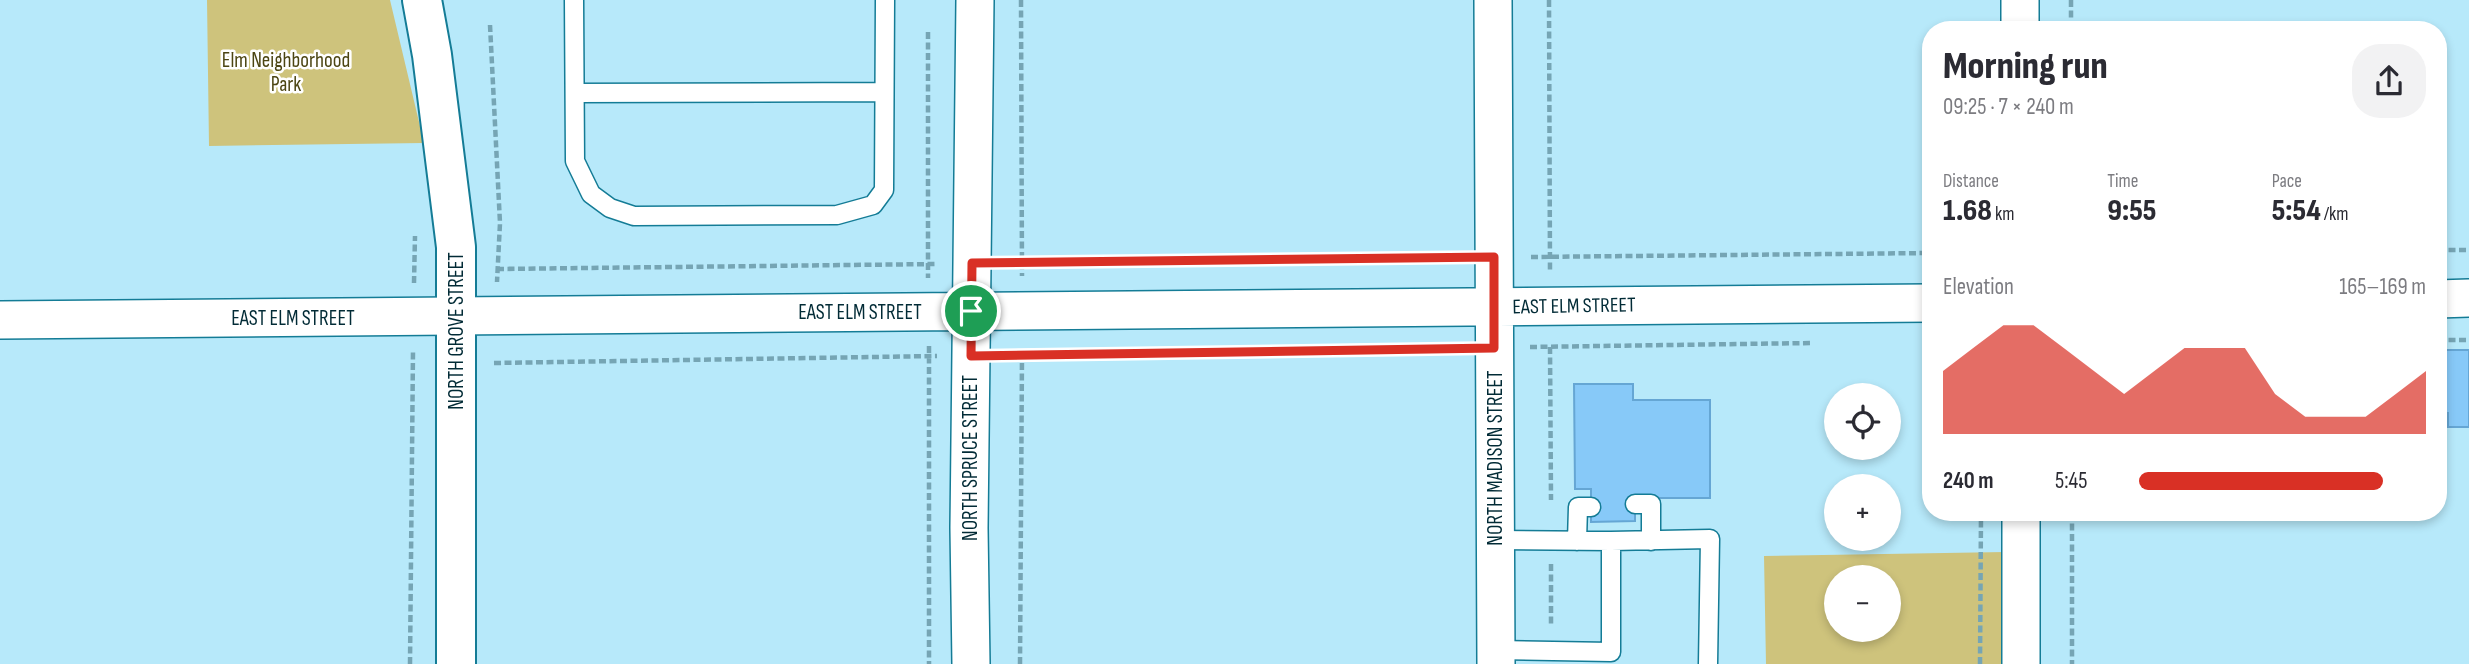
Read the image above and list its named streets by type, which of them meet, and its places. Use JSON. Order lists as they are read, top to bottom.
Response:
{
  "streets": {
    "street": [
      "EAST ELM STREET",
      "NORTH GROVE STREET",
      "NORTH SPRUCE STREET",
      "NORTH MADISON STREET"
    ]
  },
  "crossings": [
    ["EAST ELM STREET", "NORTH GROVE STREET"],
    ["EAST ELM STREET", "NORTH SPRUCE STREET"],
    ["EAST ELM STREET", "NORTH MADISON STREET"]
  ],
  "parks": ["Elm Neighborhood Park"],
  "page": {
    "heading": ["Morning run", "09:25 · 7 × 240 m"],
    "stats": [
      ["Distance", "1.68 km"],
      ["Time", "9:55"],
      ["Pace", "5:54 /km"]
    ],
    "chart": ["Elevation", "165–169 m"],
    "map_buttons": ["+", "−"],
    "list": [
      {
        "name": "240 m",
        "note": "5:45"
      }
    ]
  }
}
